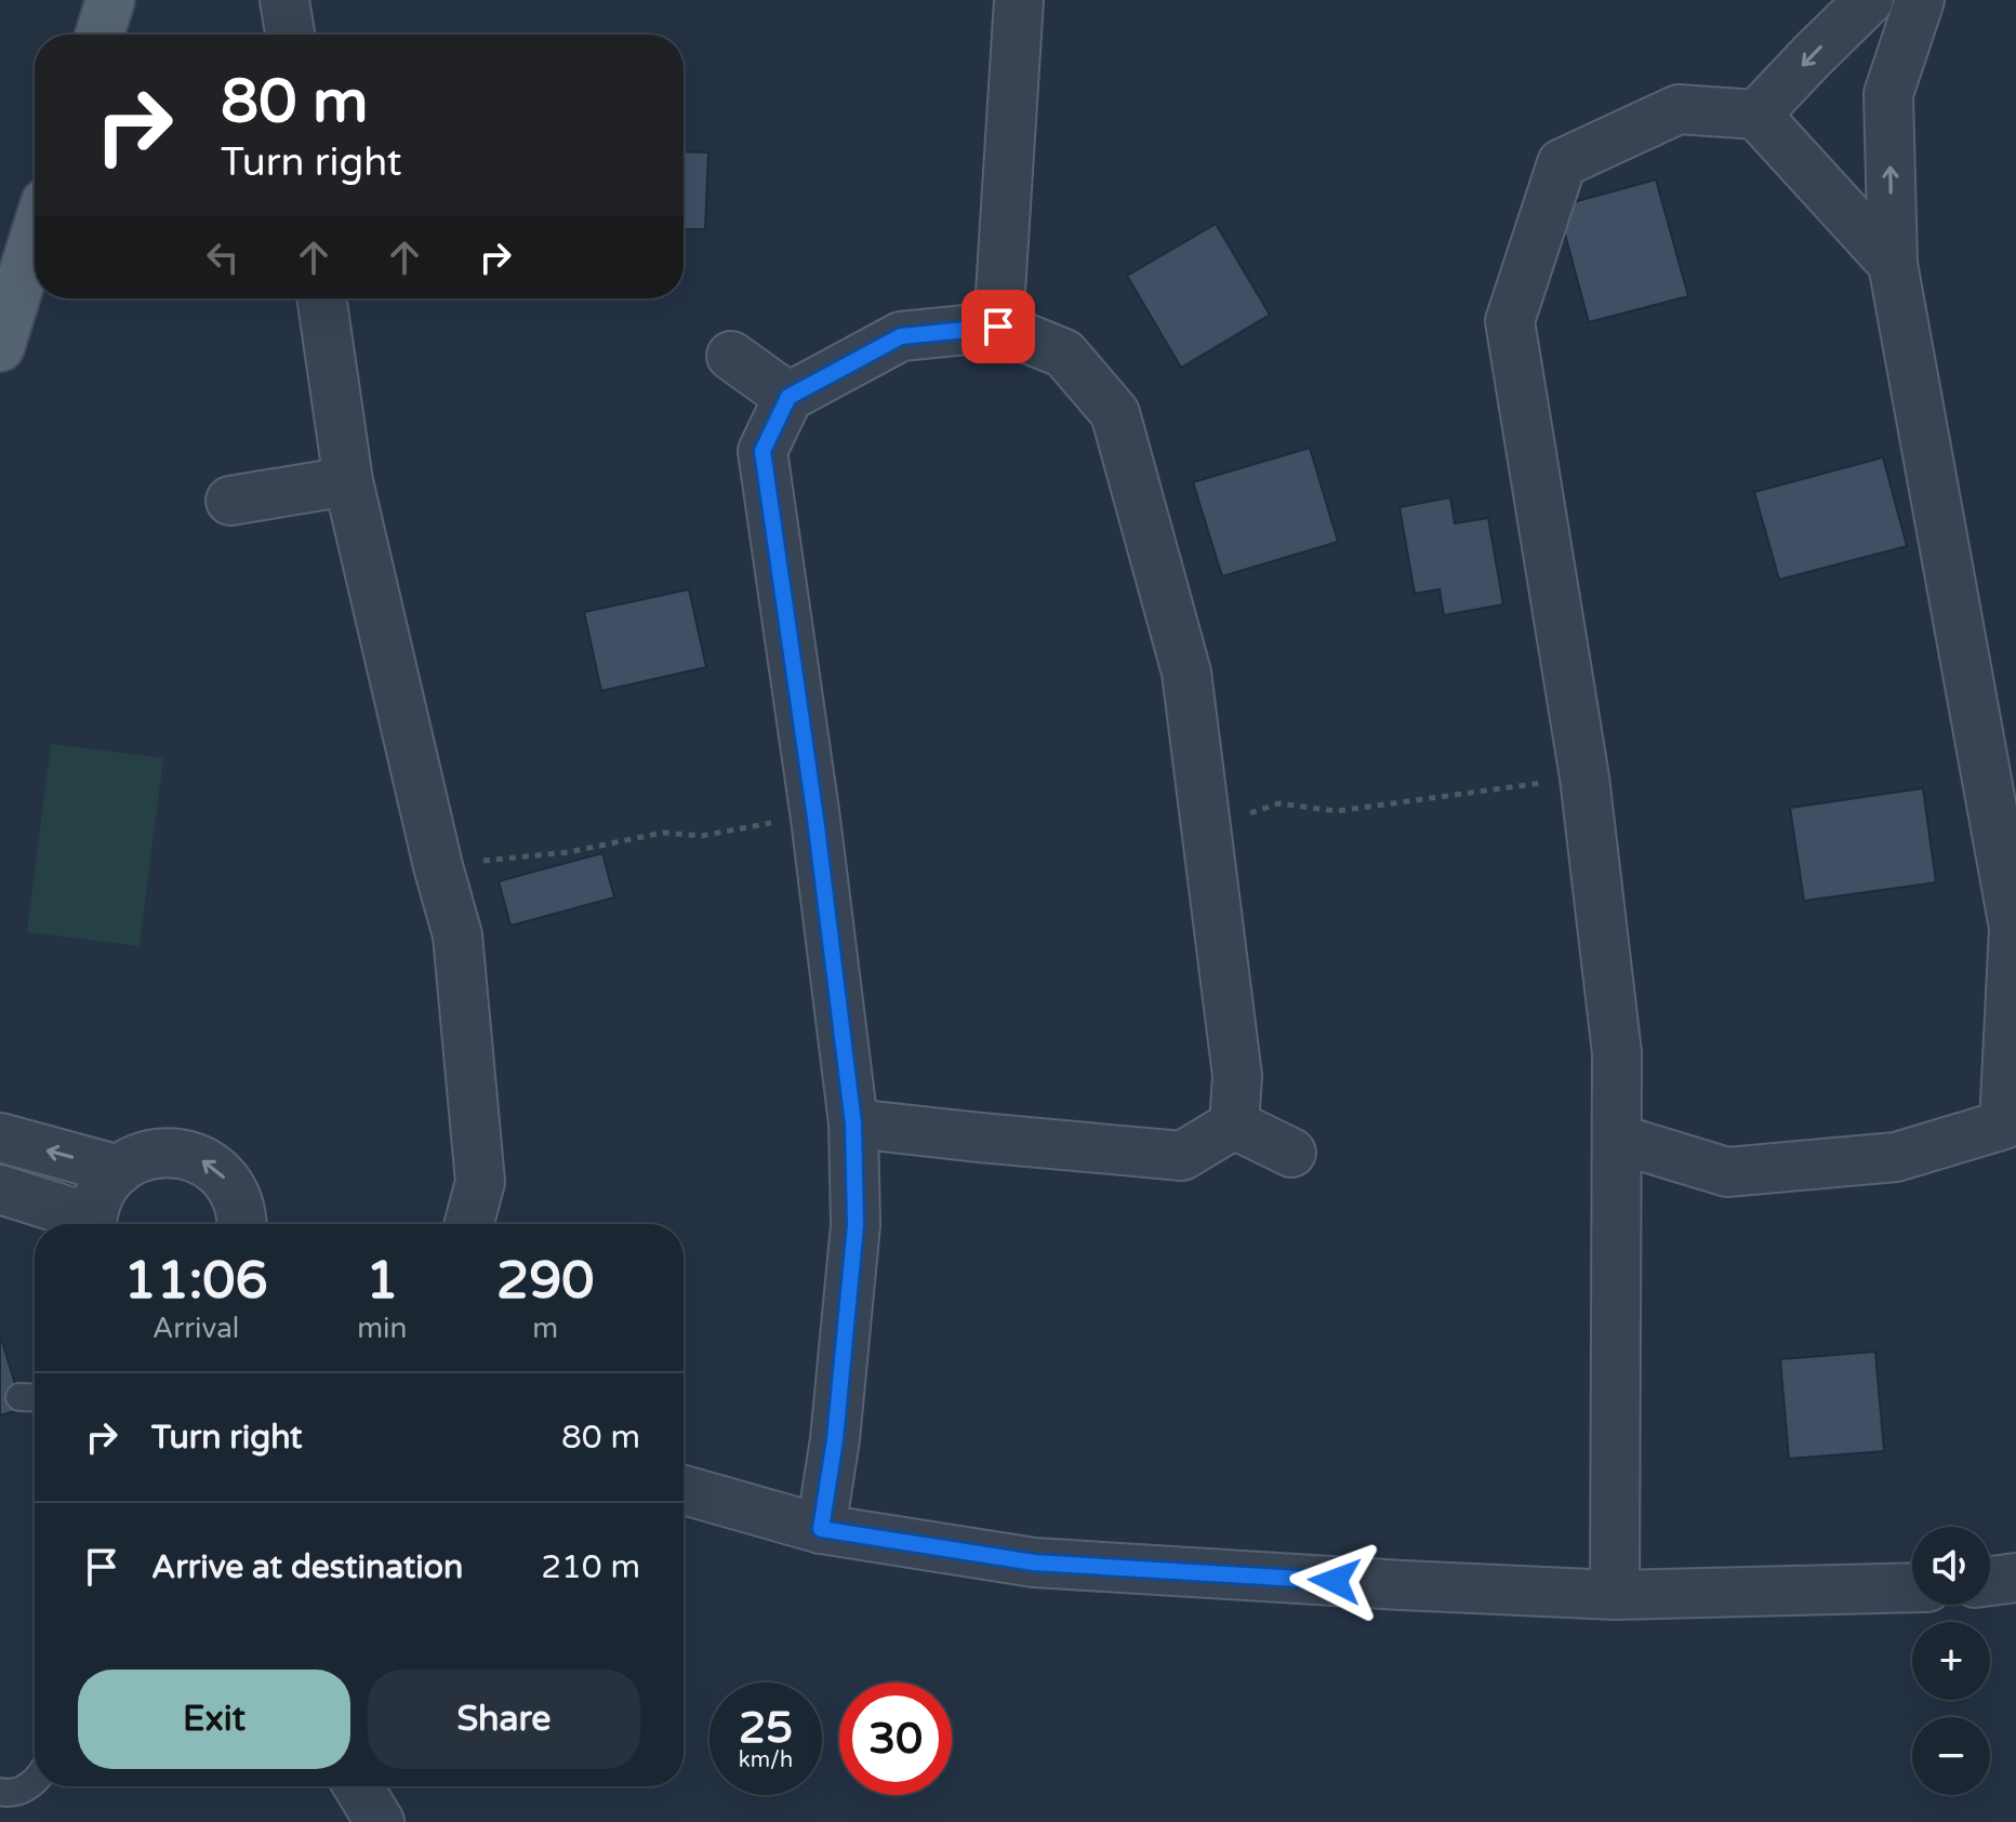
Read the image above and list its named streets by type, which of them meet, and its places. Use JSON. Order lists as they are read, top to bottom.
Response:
{
  "page": {
    "turn": ["80 m", "Turn right"],
    "eta": [
      "11:06",
      "Arrival",
      "1",
      "min",
      "290",
      "m"
    ],
    "list": [
      {
        "name": "Turn right",
        "value": "80 m"
      },
      {
        "name": "Arrive at destination",
        "value": "210 m"
      }
    ],
    "map_buttons": ["+", "−"],
    "buttons": ["Exit", "Share"],
    "speed": "25 km/h",
    "limit": "30"
  }
}
